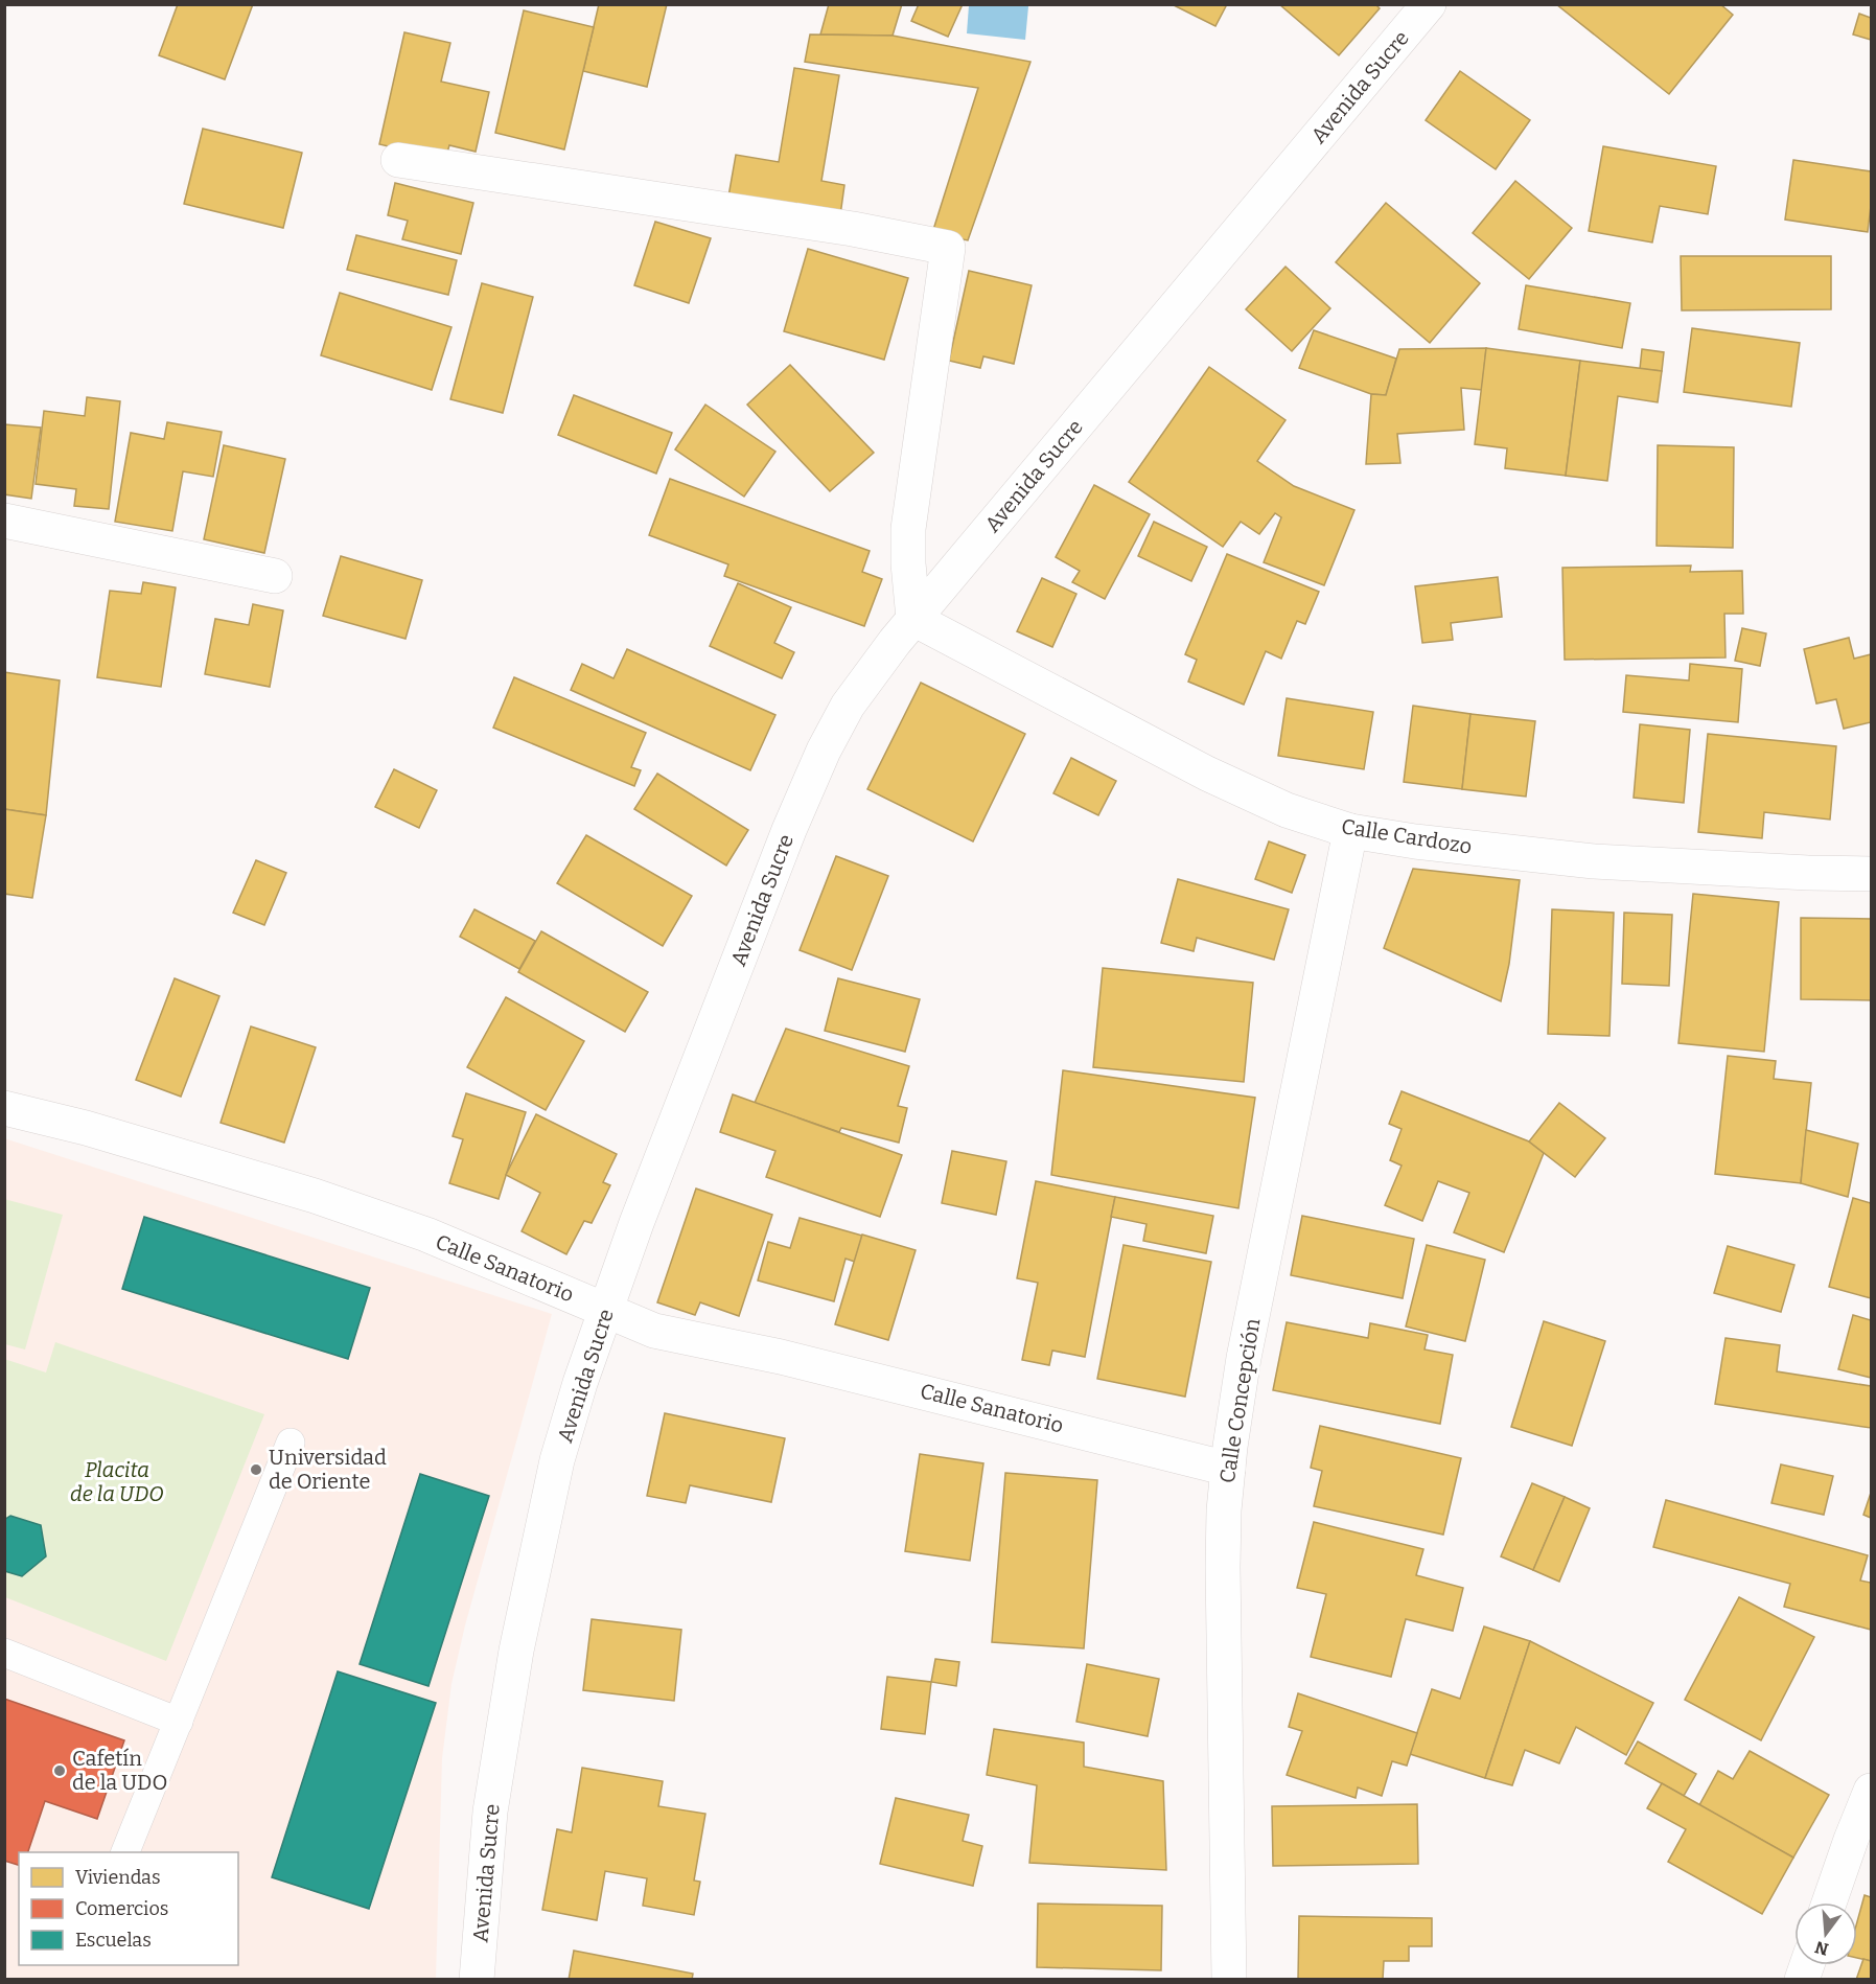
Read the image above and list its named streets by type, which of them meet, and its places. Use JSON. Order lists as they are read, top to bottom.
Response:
{
  "streets": {
    "street": [
      "Avenida Sucre",
      "Calle Cardozo",
      "Calle Sanatorio",
      "Calle Concepción"
    ]
  },
  "crossings": [
    ["Avenida Sucre", "Calle Cardozo"],
    ["Avenida Sucre", "Calle Sanatorio"],
    ["Calle Cardozo", "Calle Concepción"],
    ["Calle Sanatorio", "Calle Concepción"]
  ],
  "parks": ["Placita de la UDO"],
  "places": ["Universidad de Oriente", "Cafetín de la UDO"],
  "legend": ["Viviendas", "Comercios", "Escuelas"],
  "north": "bottom"
}
